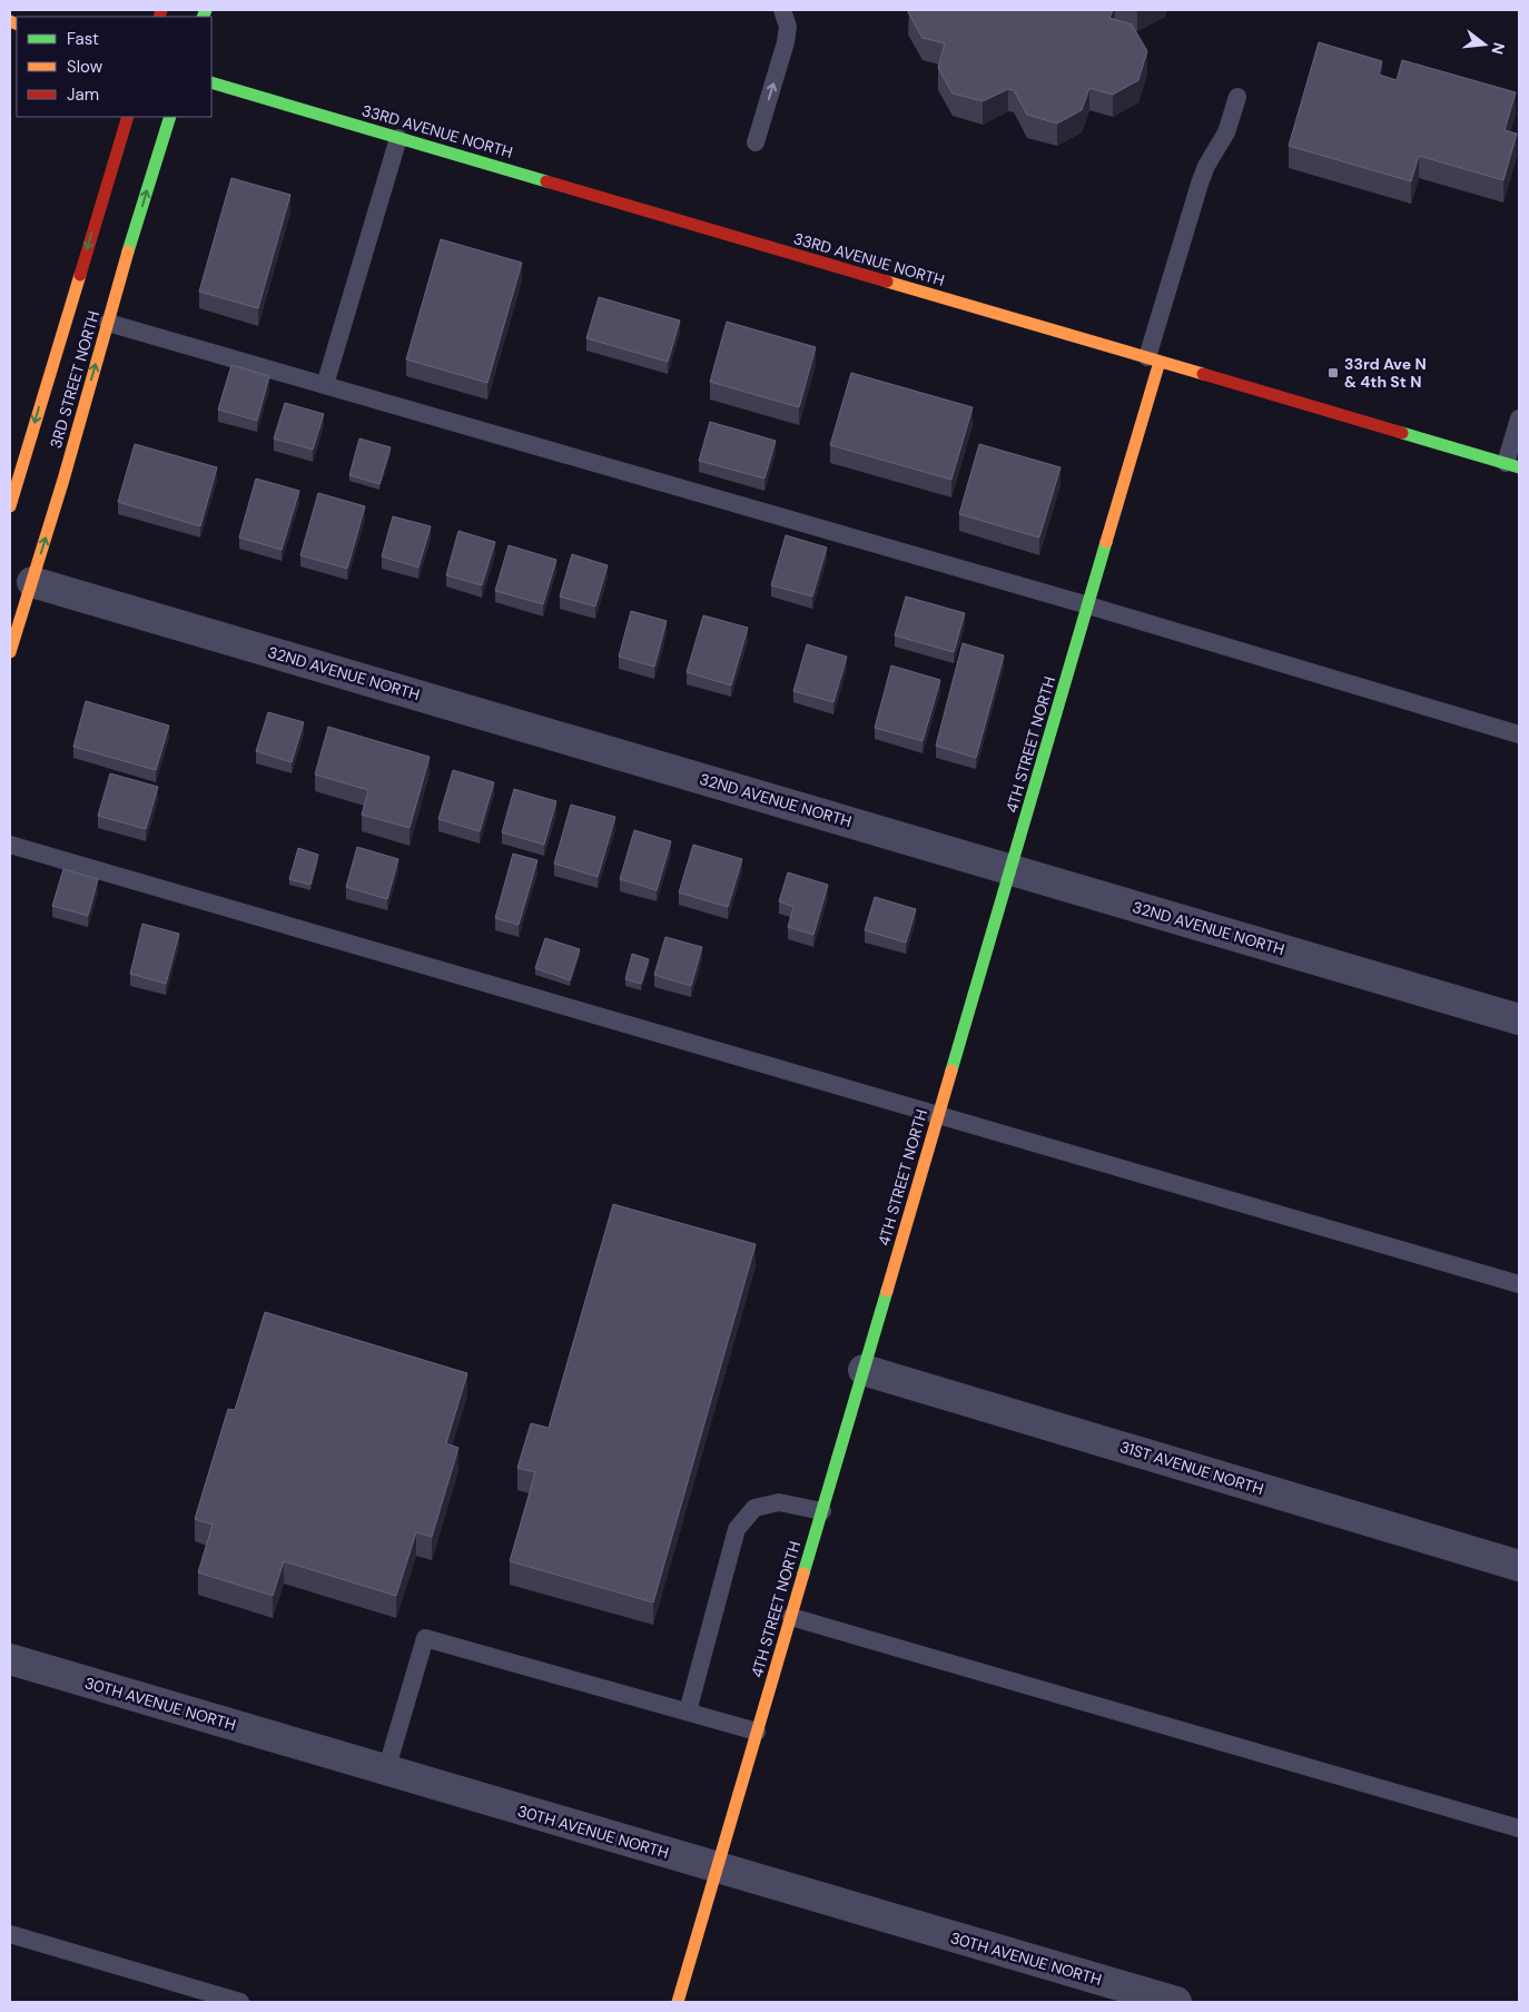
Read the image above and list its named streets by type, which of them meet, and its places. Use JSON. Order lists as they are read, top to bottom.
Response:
{
  "streets": {
    "street": [
      "33RD AVENUE NORTH",
      "3RD STREET NORTH",
      "32ND AVENUE NORTH",
      "4TH STREET NORTH",
      "31ST AVENUE NORTH",
      "30TH AVENUE NORTH"
    ]
  },
  "crossings": [
    ["33RD AVENUE NORTH", "4TH STREET NORTH"],
    ["3RD STREET NORTH", "32ND AVENUE NORTH"],
    ["32ND AVENUE NORTH", "4TH STREET NORTH"],
    ["4TH STREET NORTH", "31ST AVENUE NORTH"],
    ["4TH STREET NORTH", "30TH AVENUE NORTH"]
  ],
  "places": {
    "transit": ["33rd Ave N & 4th St N"]
  },
  "legend": ["Fast", "Slow", "Jam"],
  "north": "right"
}
